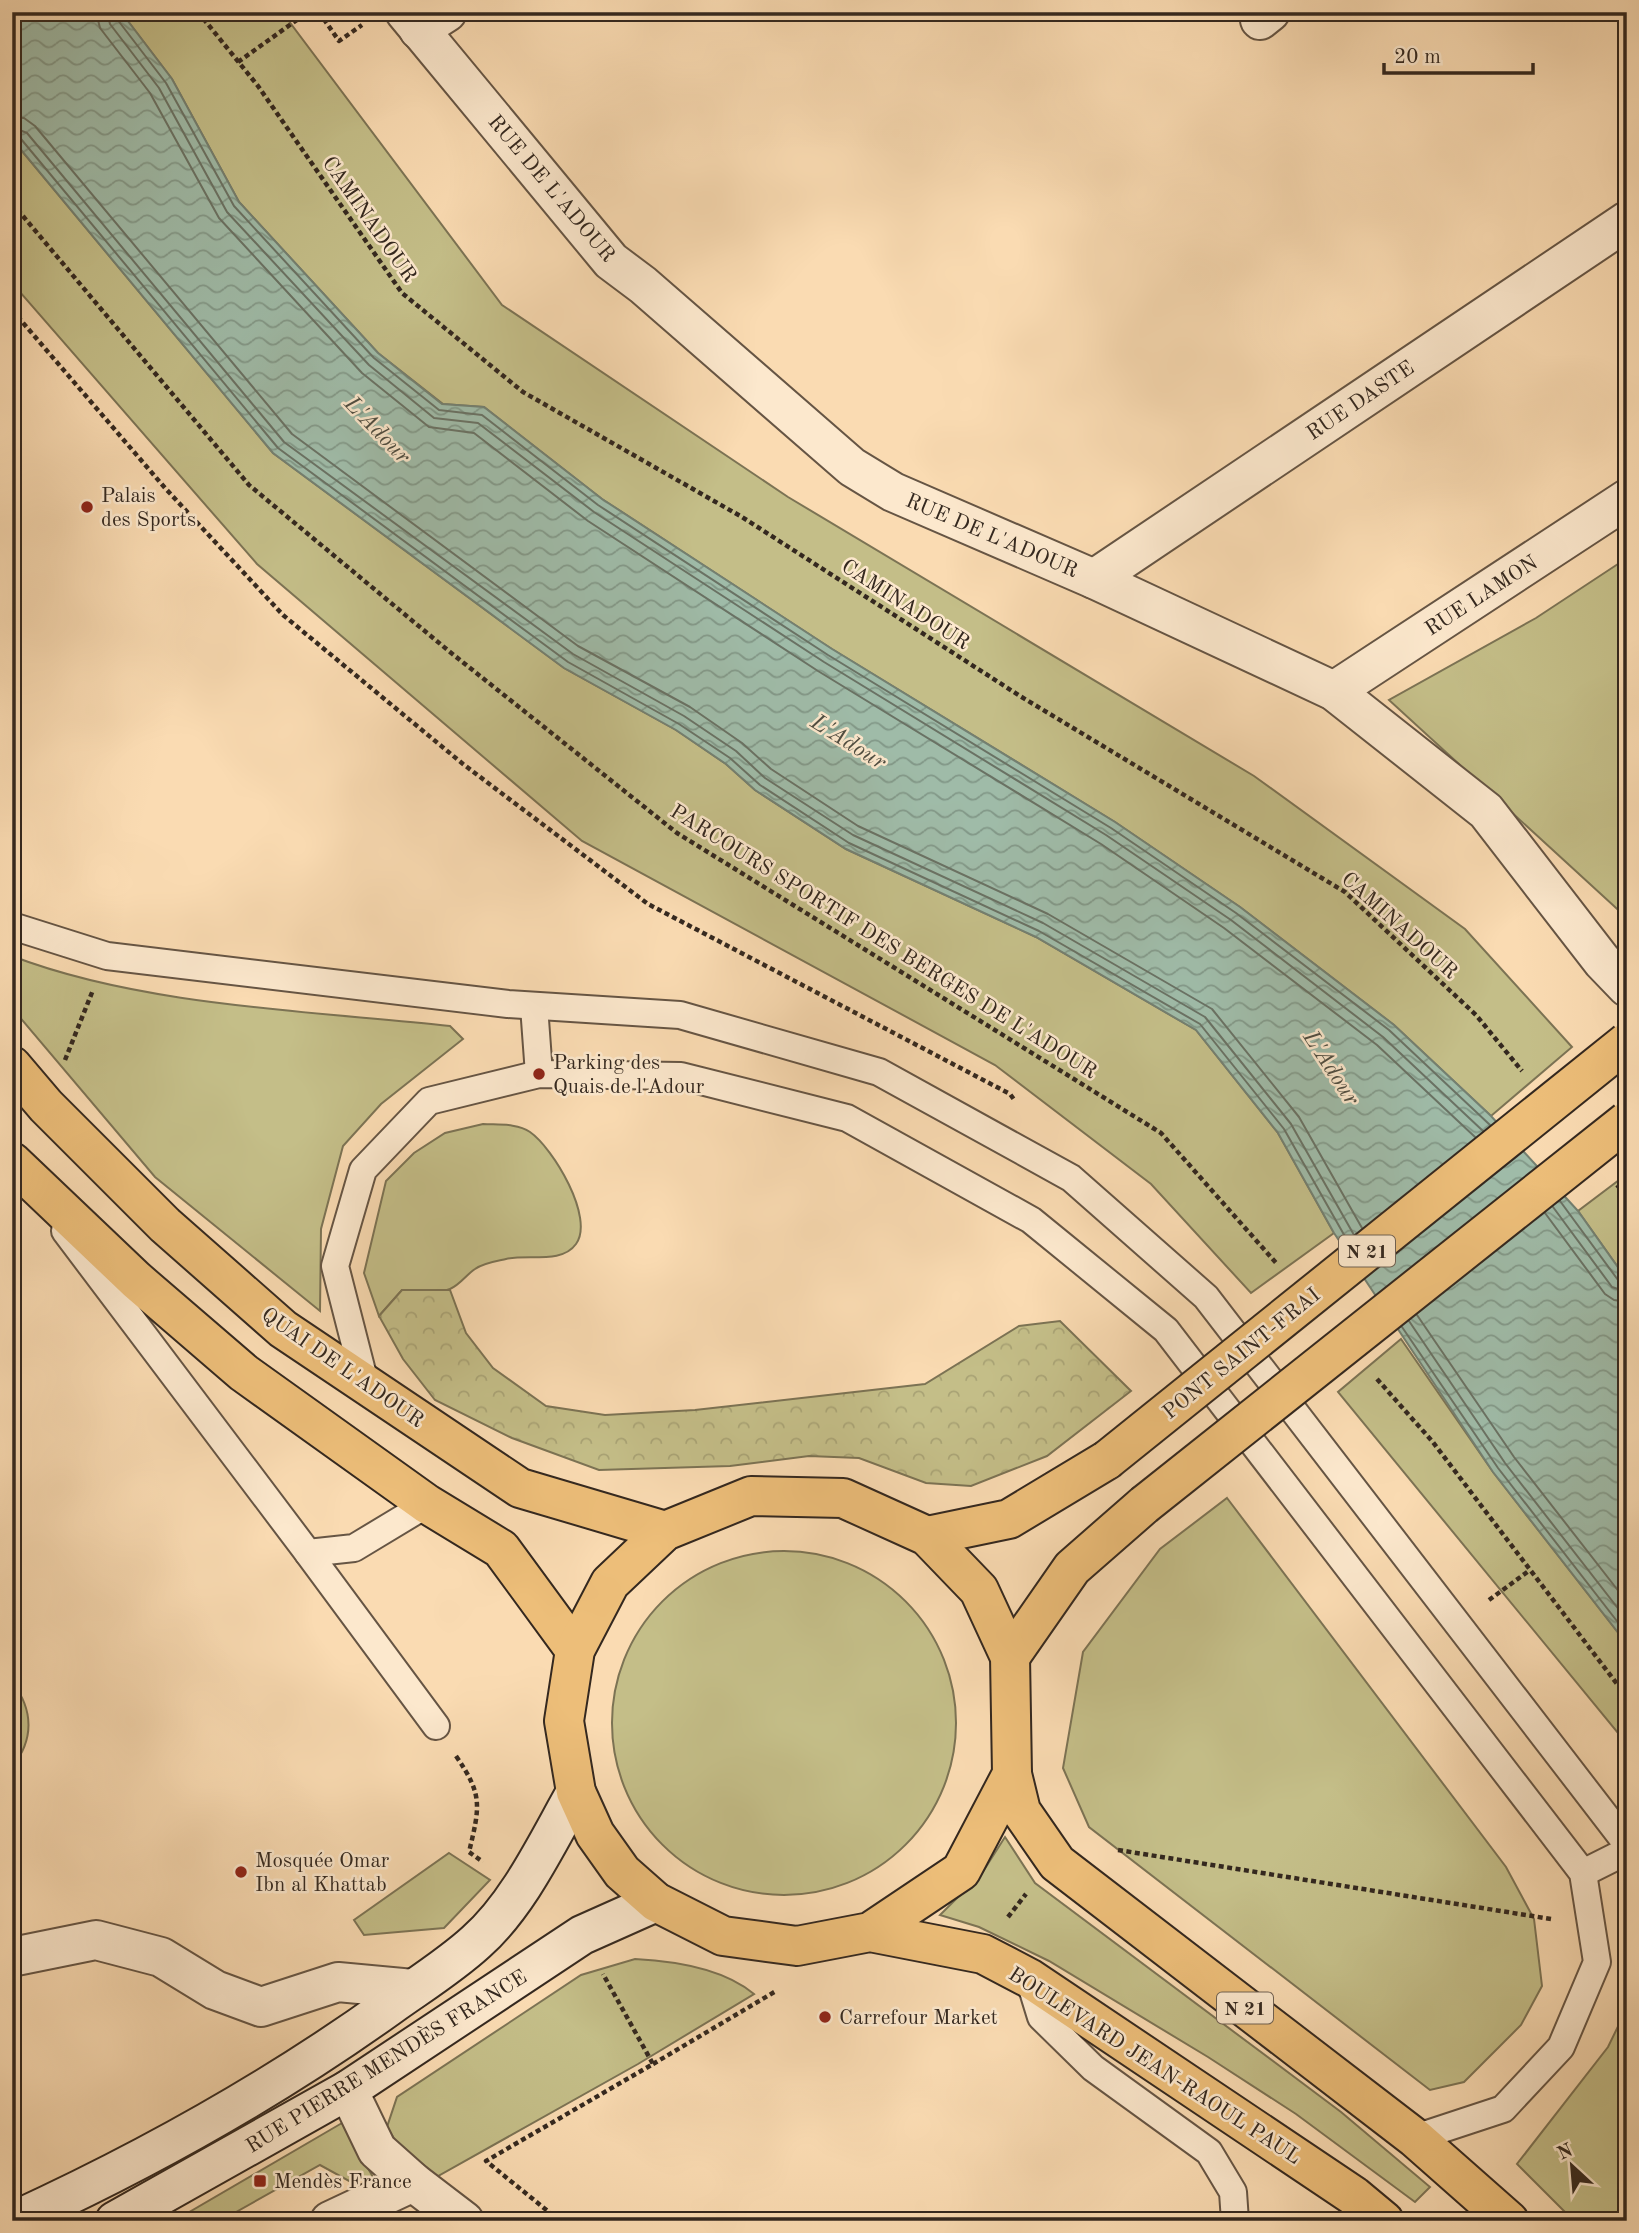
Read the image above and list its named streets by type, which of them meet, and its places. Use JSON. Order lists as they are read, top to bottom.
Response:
{
  "streets": {
    "main road": [
      "N 21",
      "PONT SAINT-FRAI",
      "QUAI DE L'ADOUR",
      "BOULEVARD JEAN-RAOUL PAUL"
    ],
    "street": [
      "RUE DE L'ADOUR",
      "RUE DASTE",
      "RUE LAMON",
      "RUE PIERRE MENDÈS FRANCE"
    ],
    "path": ["CAMINADOUR", "PARCOURS SPORTIF DES BERGES DE L'ADOUR"]
  },
  "crossings": [
    ["RUE DE L'ADOUR", "RUE DASTE"],
    ["RUE DE L'ADOUR", "RUE LAMON"]
  ],
  "water": ["L'Adour"],
  "places": {
    "other": [
      "Palais des Sports",
      "Parking des Quais de l'Adour",
      "Mosquée Omar Ibn al Khattab",
      "Carrefour Market"
    ],
    "transit": ["Mendès France"]
  },
  "scale_bar": "20 m",
  "north": "top left"
}
